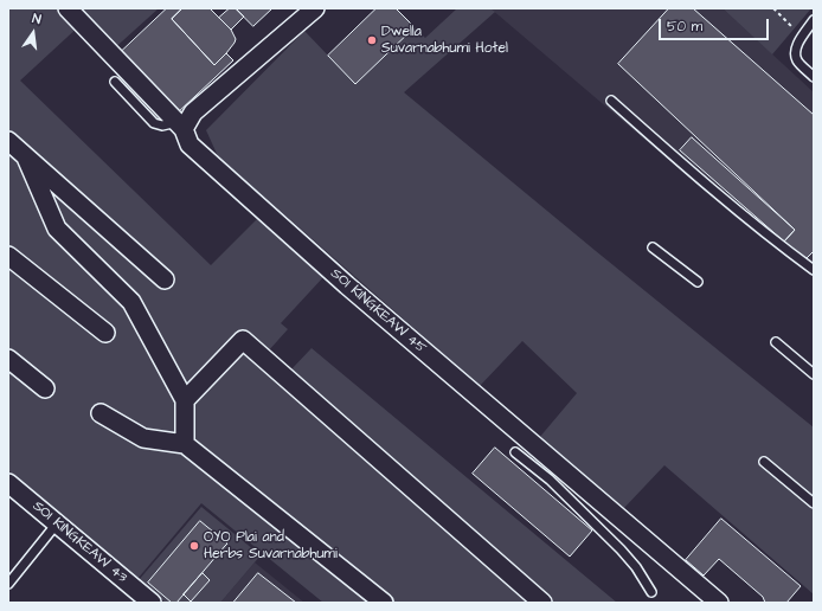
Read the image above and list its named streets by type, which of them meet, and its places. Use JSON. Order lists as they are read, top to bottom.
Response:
{
  "streets": {
    "street": ["SOI KINGKEAW 45", "SOI KINGKEAW 43"]
  },
  "places": ["Dwella Suvarnabhumi Hotel", "OYO Plai and Herbs Suvarnabhumi"],
  "scale_bar": "50 m",
  "north": "top"
}
